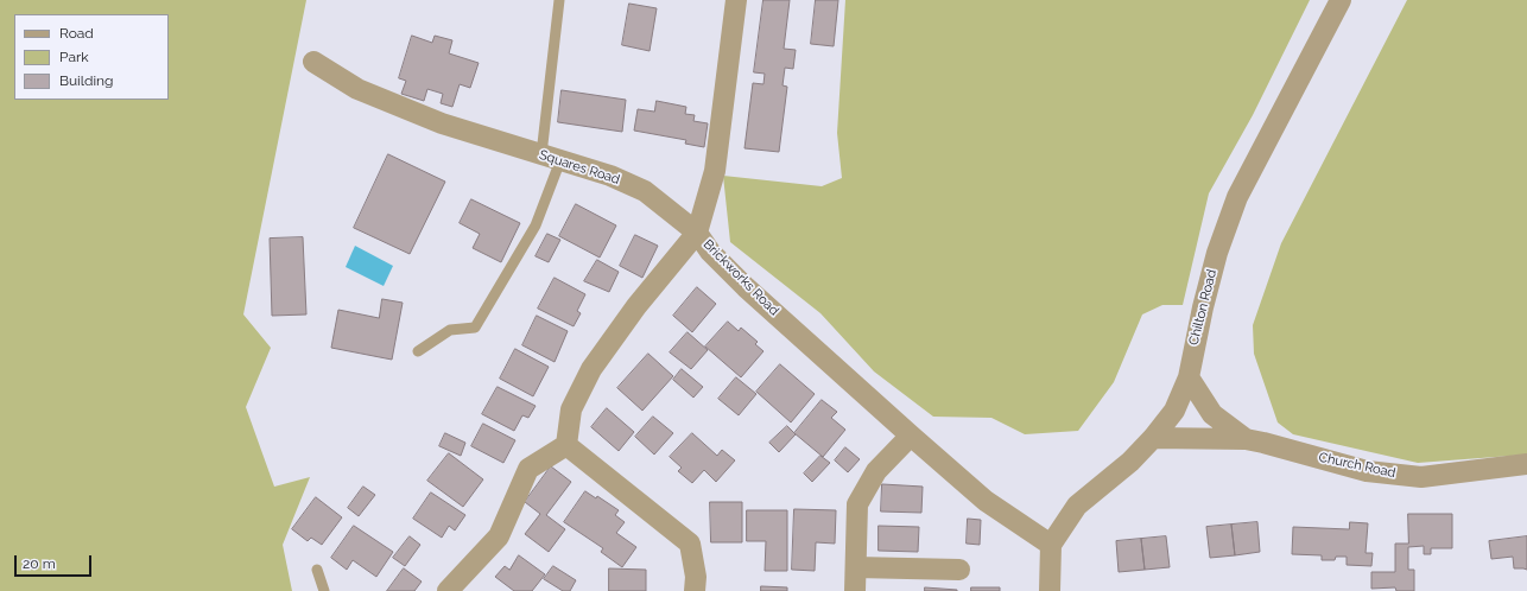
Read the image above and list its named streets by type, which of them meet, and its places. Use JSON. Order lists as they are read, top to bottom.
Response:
{
  "streets": {
    "street": [
      "Squares Road",
      "Brickworks Road",
      "Chilton Road",
      "Church Road"
    ]
  },
  "crossings": [
    ["Squares Road", "Brickworks Road"],
    ["Brickworks Road", "Chilton Road"],
    ["Chilton Road", "Church Road"]
  ],
  "legend": ["Road", "Park", "Building"],
  "scale_bar": "20 m"
}
